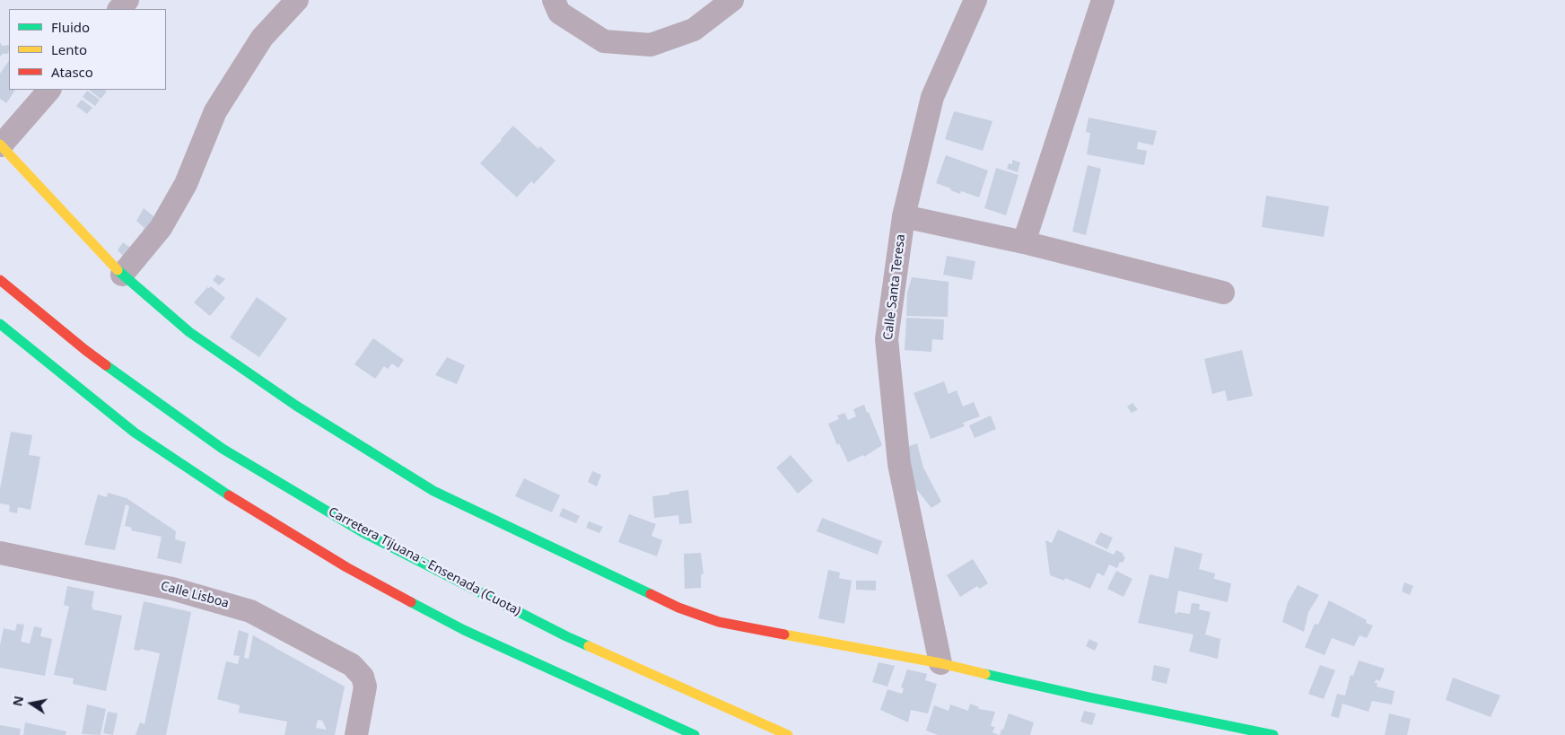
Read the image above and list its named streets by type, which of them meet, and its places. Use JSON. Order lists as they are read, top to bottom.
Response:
{
  "streets": {
    "main road": ["Carretera Tijuana - Ensenada (Cuota)"],
    "street": ["Calle Santa Teresa", "Calle Lisboa"]
  },
  "legend": ["Fluido", "Lento", "Atasco"],
  "north": "left"
}
